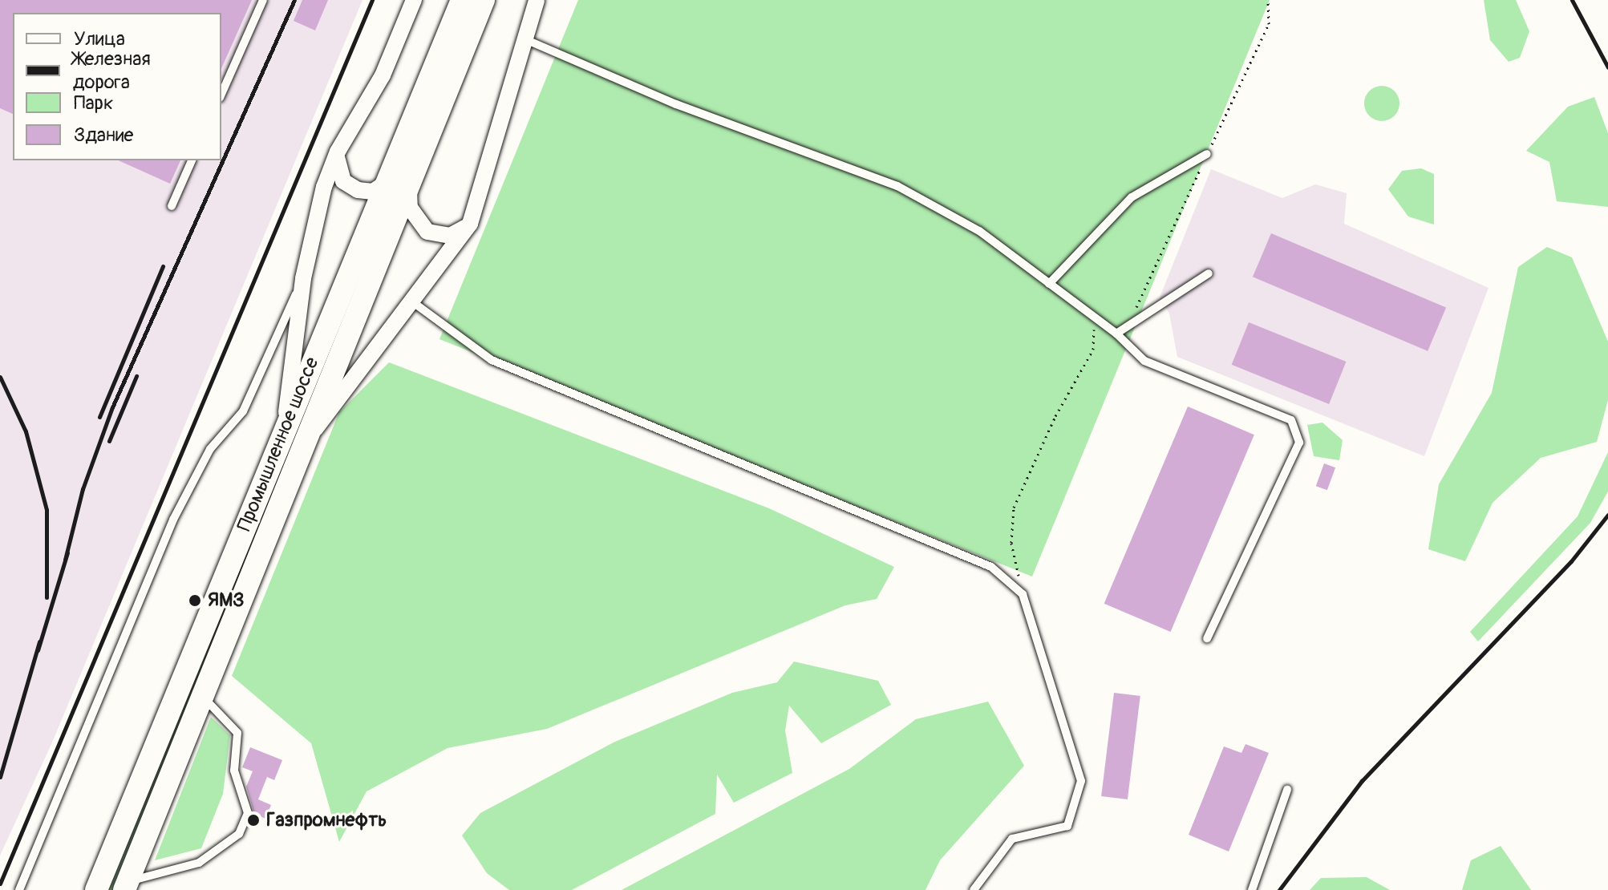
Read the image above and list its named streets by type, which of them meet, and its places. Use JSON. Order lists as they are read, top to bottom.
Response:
{
  "streets": {
    "main road": ["Промышленное шоссе"]
  },
  "places": ["ЯМЗ", "Газпромнефть"],
  "legend": [
    "Улица",
    "Железная дорога",
    "Парк",
    "Здание"
  ]
}
